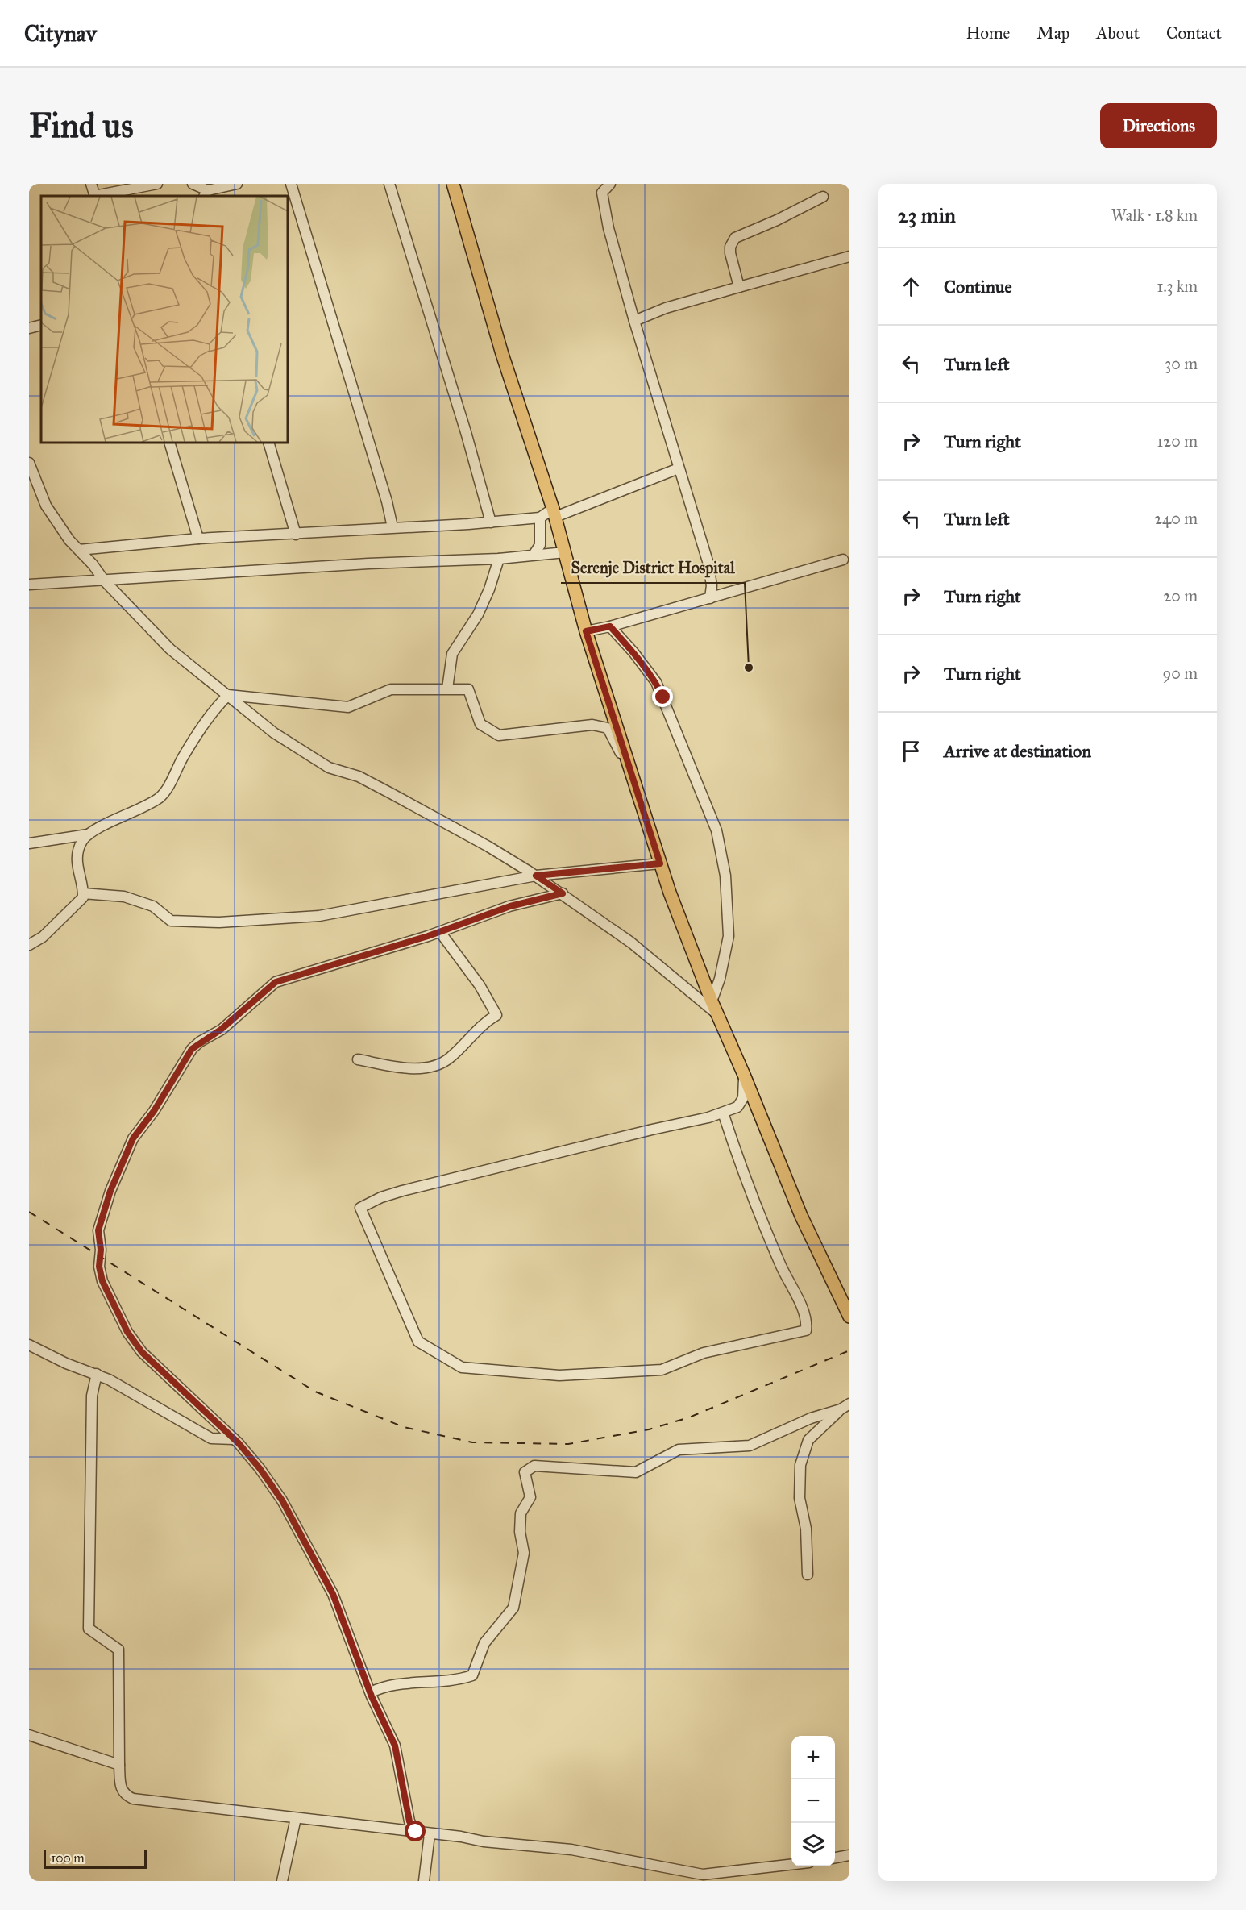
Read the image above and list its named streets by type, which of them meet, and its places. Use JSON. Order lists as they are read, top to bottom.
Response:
{
  "places": ["Serenje District Hospital"],
  "scale_bar": "100 m",
  "page": {
    "header": "Citynav",
    "nav": [
      "Home",
      "Map",
      "About",
      "Contact"
    ],
    "buttons": "Directions",
    "title": "Find us",
    "heading": ["23 min", "Walk · 1.8 km"],
    "list": [
      ["Continue", "1.3 km"],
      ["Turn left", "30 m"],
      ["Turn right", "120 m"],
      ["Turn left", "240 m"],
      ["Turn right", "20 m"],
      ["Turn right", "90 m"],
      "Arrive at destination"
    ],
    "map_buttons": ["+", "−"],
    "scale": "100 m"
  }
}
